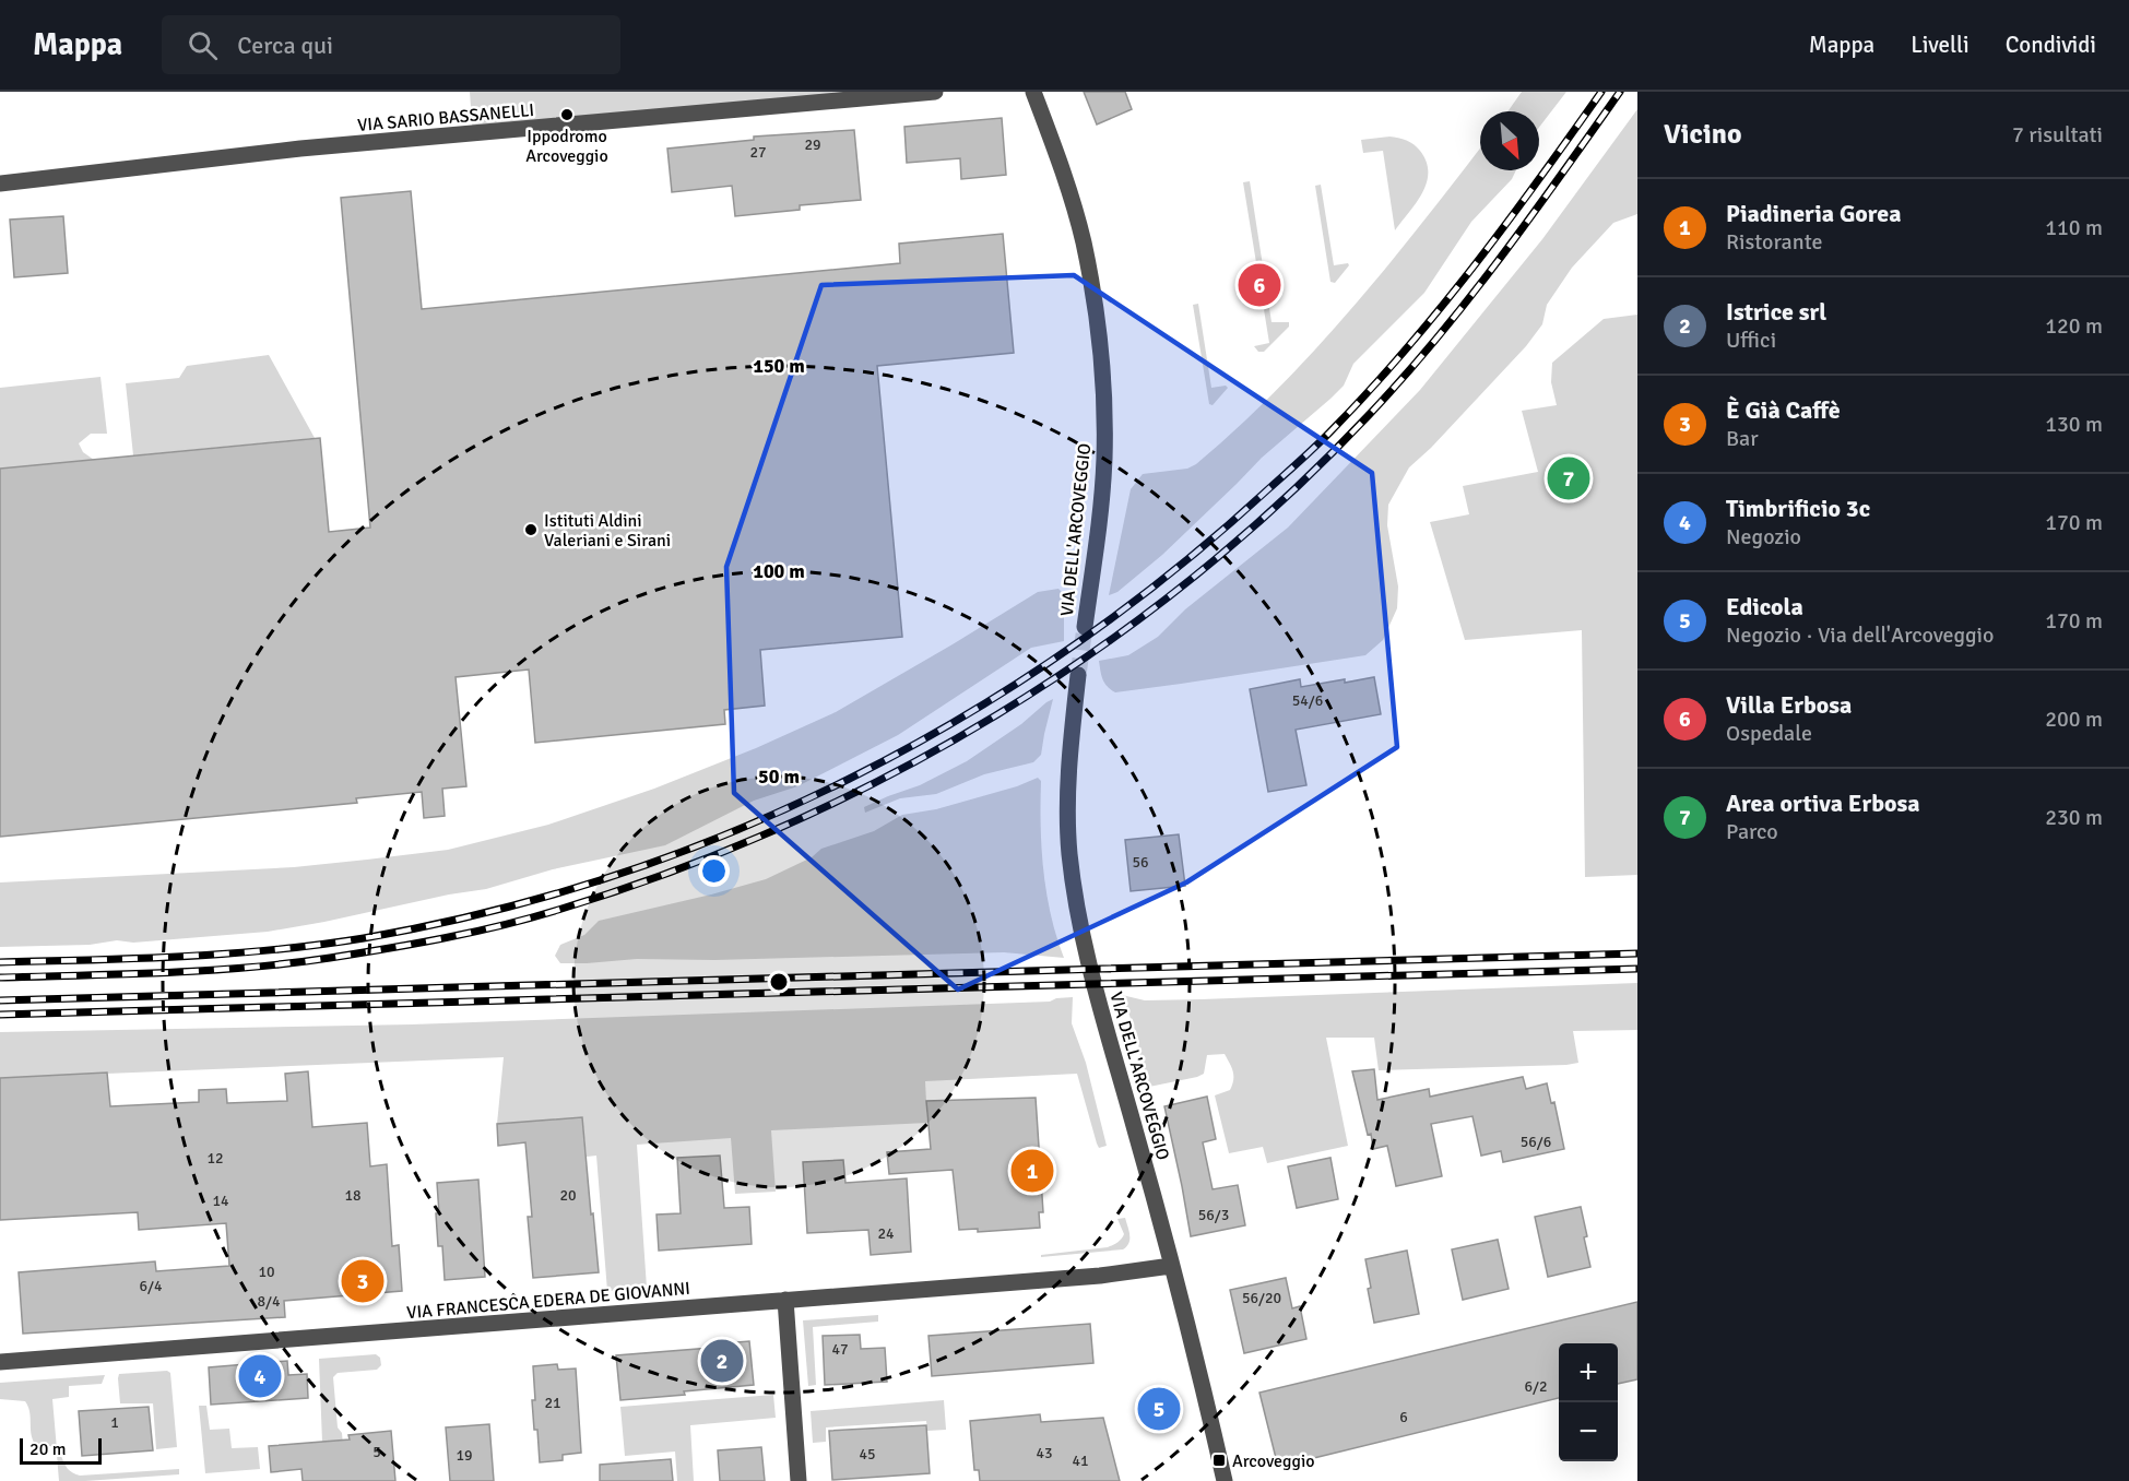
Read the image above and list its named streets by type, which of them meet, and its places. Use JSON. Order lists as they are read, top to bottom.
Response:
{
  "streets": {
    "street": ["VIA SARIO BASSANELLI", "VIA DELL'ARCOVEGGIO", "VIA FRANCESCA EDERA DE GIOVANNI"]
  },
  "crossings": [
    ["VIA DELL'ARCOVEGGIO", "VIA FRANCESCA EDERA DE GIOVANNI"]
  ],
  "places": {
    "other": ["Ippodromo Arcoveggio", "Istituti Aldini Valeriani e Sirani"],
    "transit": ["Arcoveggio"]
  },
  "house_numbers": [
    "29",
    "27",
    "54/6",
    "56",
    "56/6",
    "12",
    "18",
    "20",
    "14",
    "56/3",
    "24",
    "10",
    "6/4",
    "56/20",
    "8/4",
    "47",
    "6/2",
    "21",
    "6",
    "1",
    "5",
    "43",
    "45",
    "19",
    "41"
  ],
  "scale_bar": "20 m",
  "north": "bottom right",
  "page": {
    "header": "Mappa",
    "search": "Cerca qui",
    "nav": ["Mappa", "Livelli", "Condividi"],
    "heading": ["Vicino", "7 risultati"],
    "list": [
      {
        "mark": "1",
        "name": "Piadineria Gorea",
        "note": "Ristorante",
        "value": "110 m"
      },
      {
        "mark": "2",
        "name": "Istrice srl",
        "note": "Uffici",
        "value": "120 m"
      },
      {
        "mark": "3",
        "name": "È Già Caffè",
        "note": "Bar",
        "value": "130 m"
      },
      {
        "mark": "4",
        "name": "Timbrificio 3c",
        "note": "Negozio",
        "value": "170 m"
      },
      {
        "mark": "5",
        "name": "Edicola",
        "note": "Negozio · Via dell'Arcoveggio",
        "value": "170 m"
      },
      {
        "mark": "6",
        "name": "Villa Erbosa",
        "note": "Ospedale",
        "value": "200 m"
      },
      {
        "mark": "7",
        "name": "Area ortiva Erbosa",
        "note": "Parco",
        "value": "230 m"
      }
    ],
    "pins": [
      "6",
      "7",
      "1",
      "3",
      "2",
      "4",
      "5"
    ],
    "map_buttons": ["+", "−"],
    "scale": "20 m"
  },
  "rings": ["150 m", "100 m", "50 m"]
}
